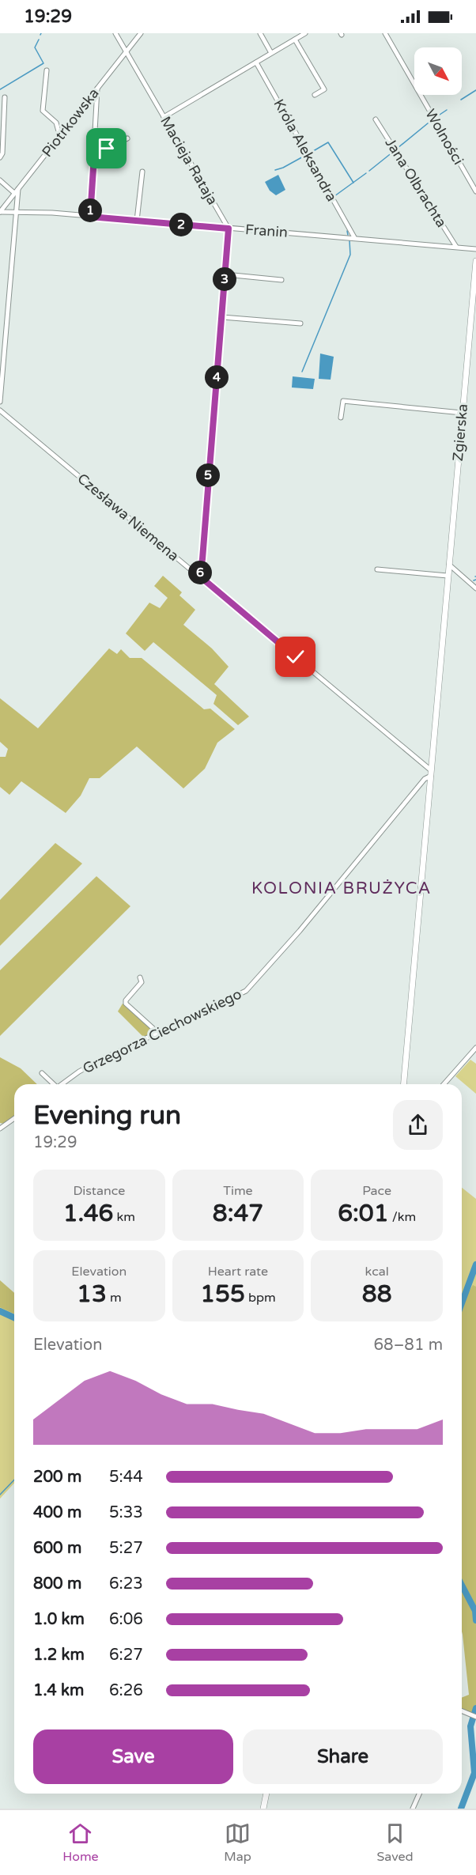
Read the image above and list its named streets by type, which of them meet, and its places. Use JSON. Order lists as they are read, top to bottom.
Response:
{
  "streets": {
    "main road": ["Zgierska"],
    "street": [
      "Piotrkowska",
      "Wolności",
      "Króla Aleksandra",
      "Macieja Rataja",
      "Jana Olbrachta",
      "Franin",
      "Czesława Niemena",
      "Grzegorza Ciechowskiego"
    ]
  },
  "crossings": [
    ["Piotrkowska", "Macieja Rataja"],
    ["Piotrkowska", "Franin"],
    ["Króla Aleksandra", "Franin"],
    ["Macieja Rataja", "Franin"],
    ["Jana Olbrachta", "Franin"],
    ["Zgierska", "Czesława Niemena"],
    ["Zgierska", "Grzegorza Ciechowskiego"],
    ["Czesława Niemena", "Grzegorza Ciechowskiego"]
  ],
  "districts": ["KOLONIA BRUŻYCA"],
  "north": "bottom right",
  "page": {
    "status": "19:29",
    "pins": [
      "1",
      "2",
      "3",
      "4",
      "5",
      "6"
    ],
    "heading": ["Evening run", "19:29"],
    "stats": [
      ["Distance", "1.46 km"],
      ["Time", "8:47"],
      ["Pace", "6:01 /km"],
      ["Elevation", "13 m"],
      ["Heart rate", "155 bpm"],
      ["kcal", "88"]
    ],
    "chart": ["Elevation", "68–81 m"],
    "list": [
      {
        "name": "200 m",
        "note": "5:44"
      },
      {
        "name": "400 m",
        "note": "5:33"
      },
      {
        "name": "600 m",
        "note": "5:27"
      },
      {
        "name": "800 m",
        "note": "6:23"
      },
      {
        "name": "1.0 km",
        "note": "6:06"
      },
      {
        "name": "1.2 km",
        "note": "6:27"
      },
      {
        "name": "1.4 km",
        "note": "6:26"
      }
    ],
    "buttons": ["Save", "Share"],
    "tabs": ["Home", "Map", "Saved"]
  }
}
